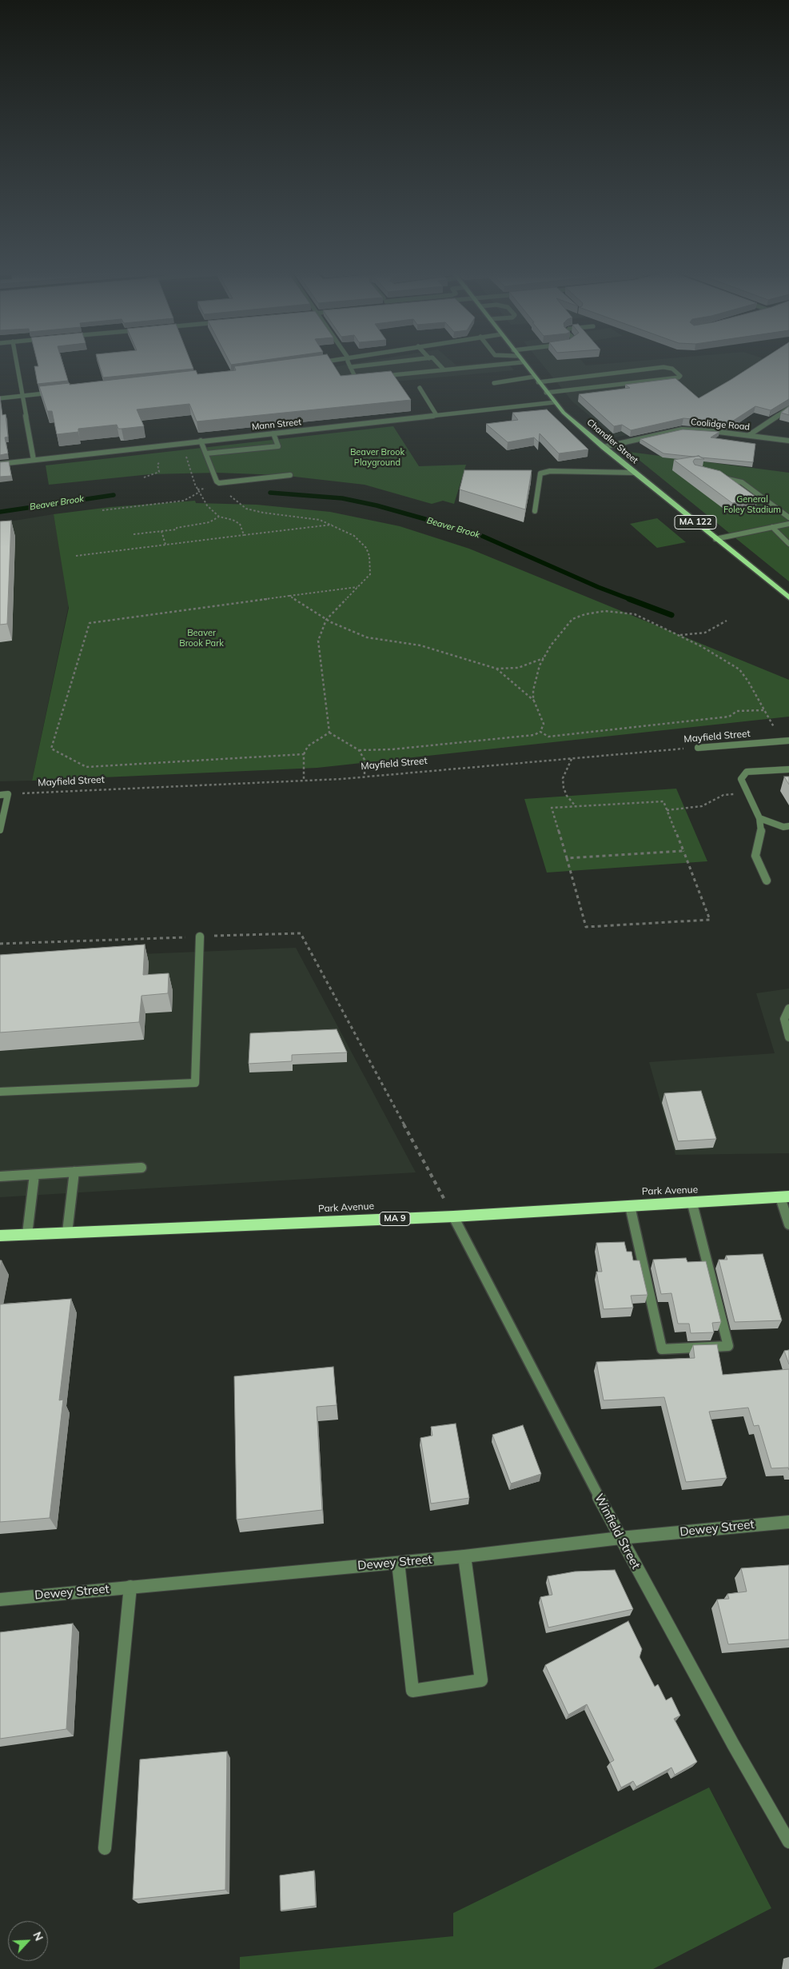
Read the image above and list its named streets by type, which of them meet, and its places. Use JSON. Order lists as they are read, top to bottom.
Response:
{
  "streets": {
    "highway": ["Park Avenue", "MA 9"],
    "main road": ["Chandler Street", "MA 122"],
    "street": [
      "Mann Street",
      "Coolidge Road",
      "Mayfield Street",
      "Dewey Street",
      "Winfield Street"
    ]
  },
  "crossings": [
    ["Mann Street", "Chandler Street"],
    ["Coolidge Road", "Chandler Street"],
    ["Park Avenue", "Winfield Street"],
    ["Dewey Street", "Winfield Street"]
  ],
  "water": ["Beaver Brook"],
  "parks": ["Beaver Brook Playground", "General Foley Stadium", "Beaver Brook Park"],
  "north": "top right"
}
